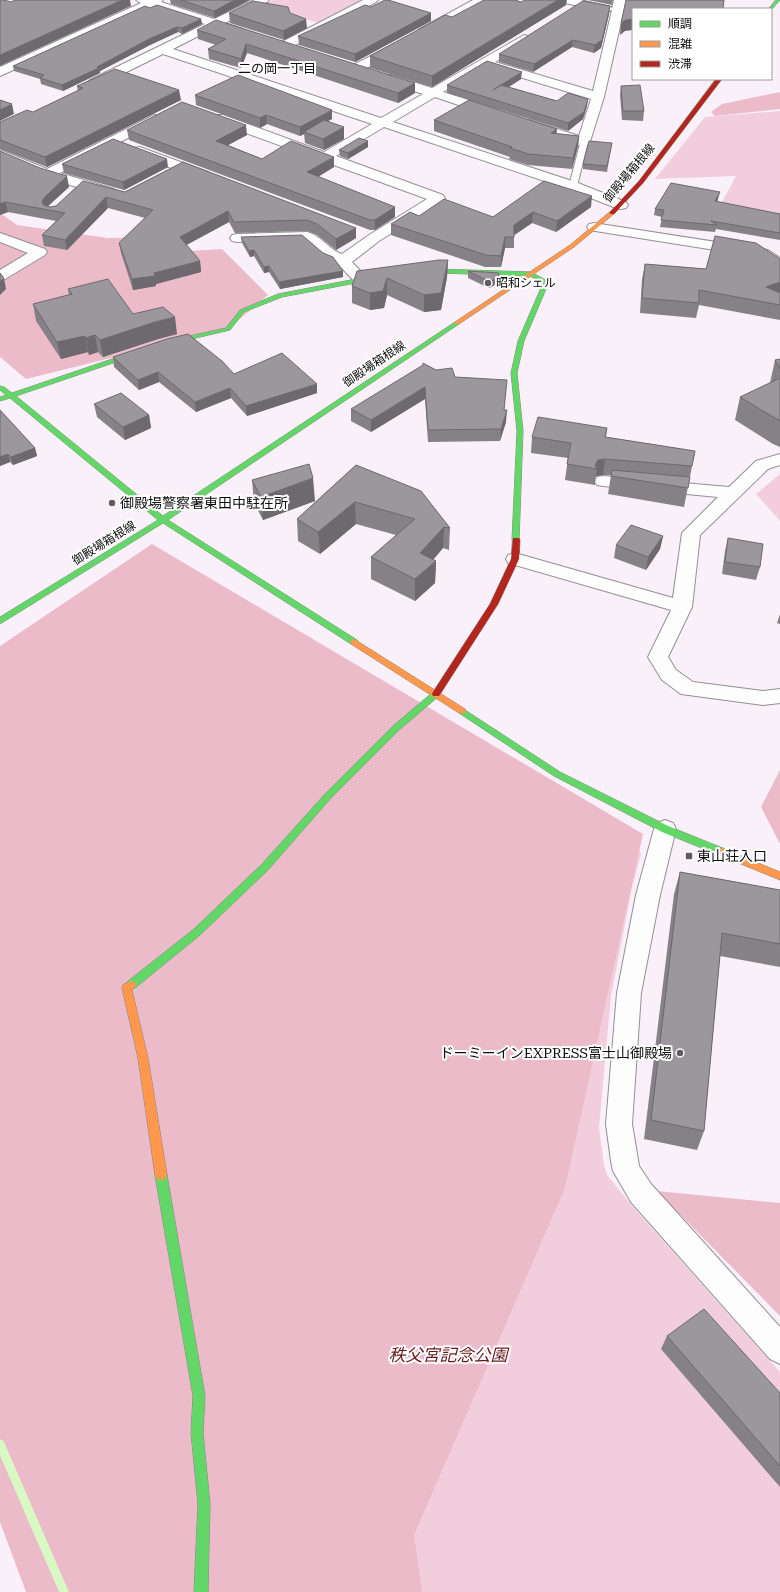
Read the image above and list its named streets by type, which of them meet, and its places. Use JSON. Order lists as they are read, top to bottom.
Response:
{
  "streets": {
    "street": ["御殿場箱根線"]
  },
  "districts": ["二の岡一丁目"],
  "parks": ["秩父宮記念公園"],
  "places": {
    "other": ["昭和シェル", "御殿場警察署東田中駐在所", "ドーミーインEXPRESS富士山御殿場"],
    "transit": ["東山荘入口"]
  },
  "legend": ["順調", "混雑", "渋滞"]
}
